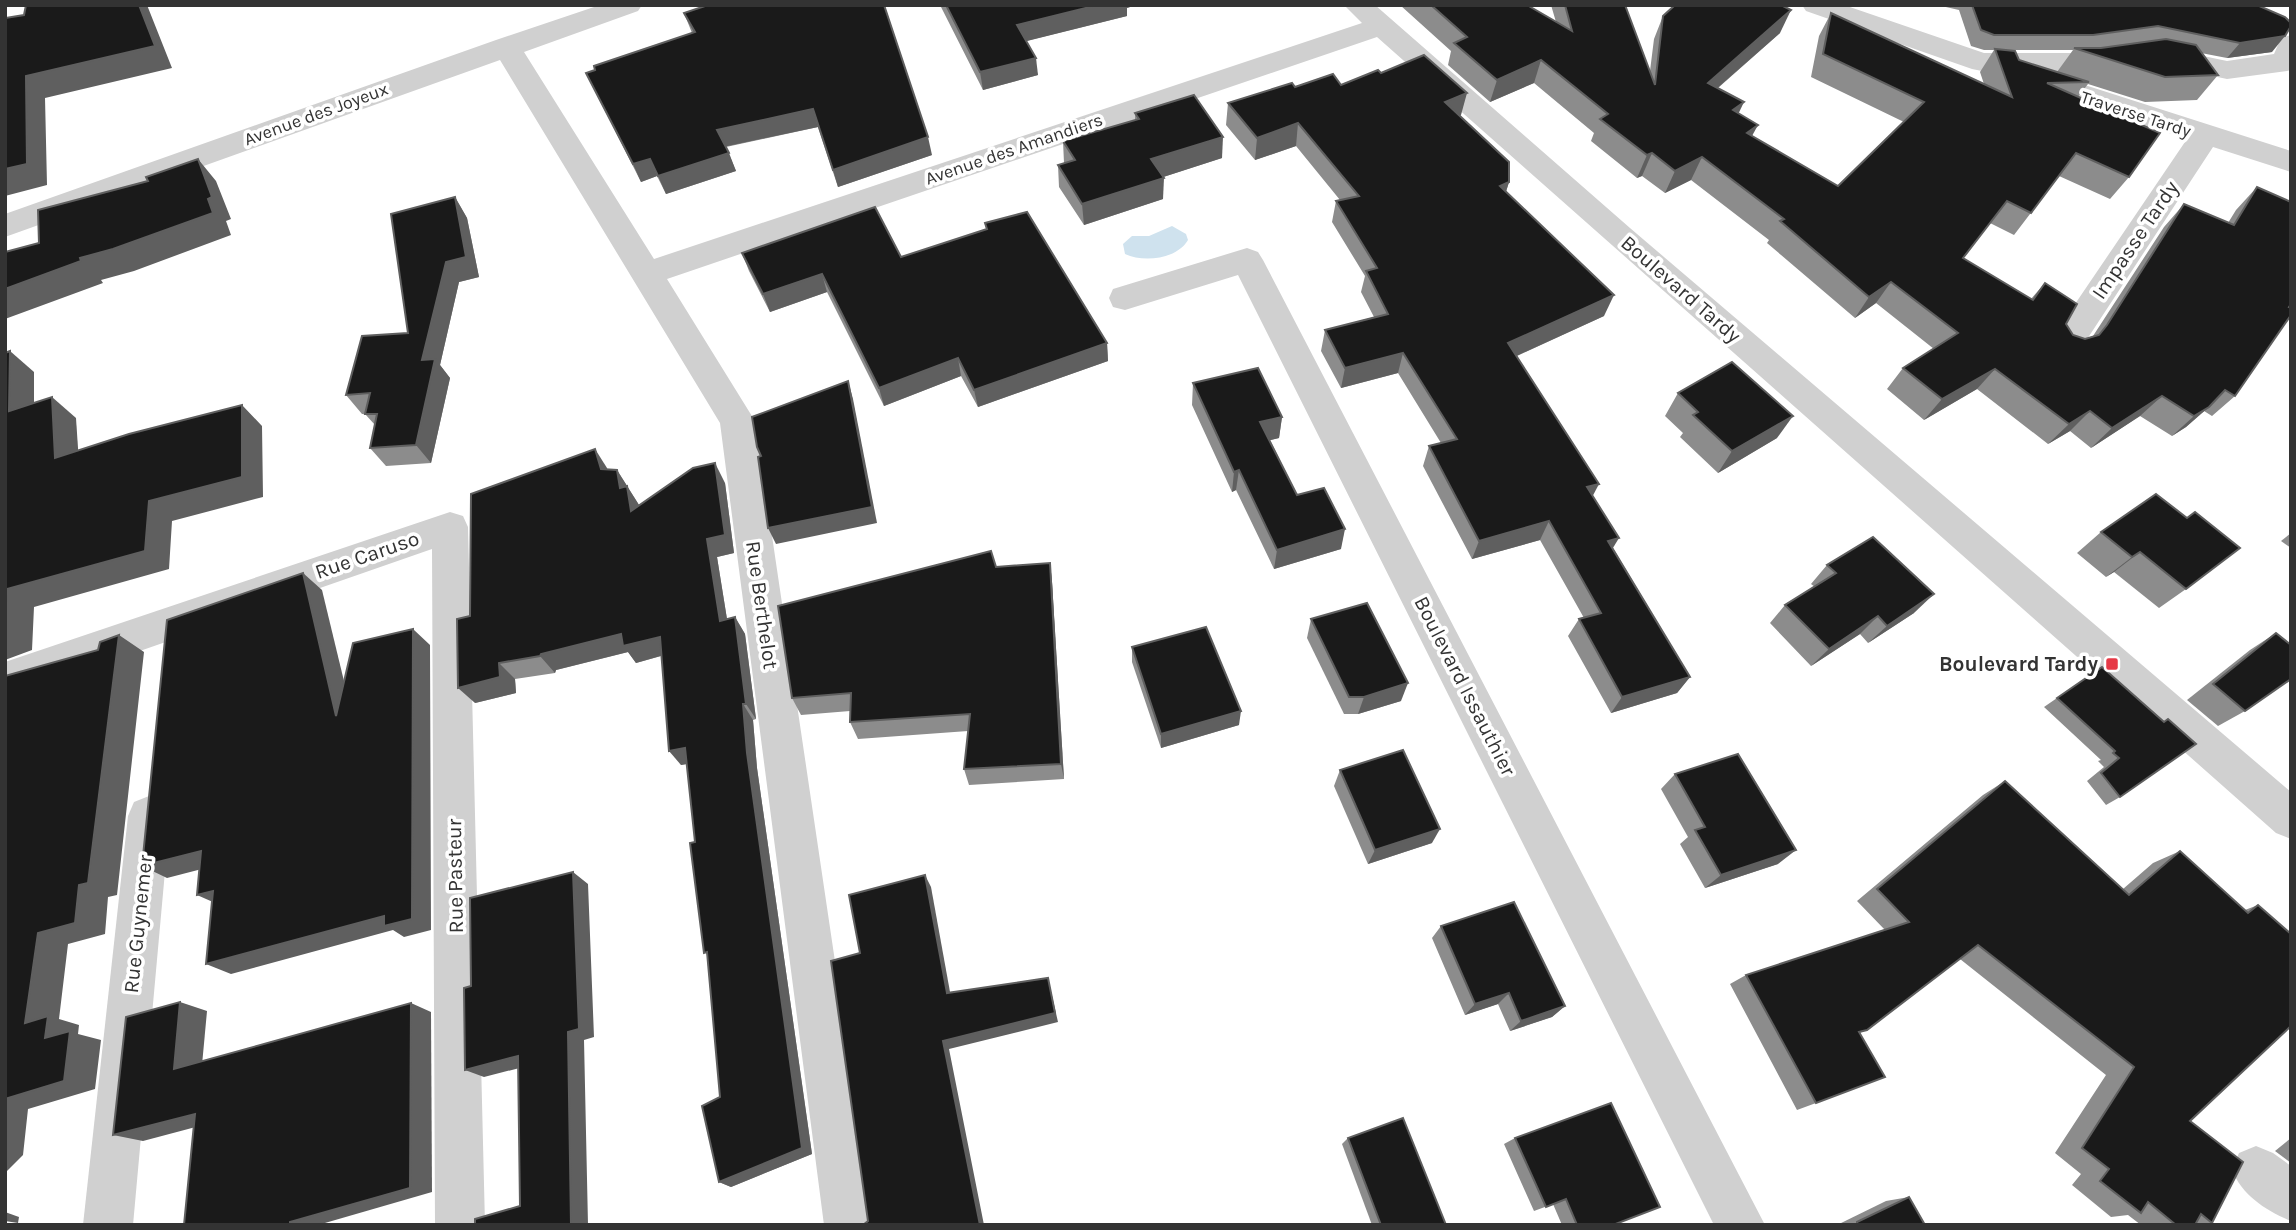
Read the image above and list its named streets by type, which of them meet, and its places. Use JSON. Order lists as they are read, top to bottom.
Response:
{
  "streets": {
    "street": [
      "Avenue des Joyeux",
      "Traverse Tardy",
      "Avenue des Amandiers",
      "Impasse Tardy",
      "Boulevard Tardy",
      "Rue Caruso",
      "Rue Berthelot",
      "Boulevard Issauthier",
      "Rue Pasteur",
      "Rue Guynemer"
    ]
  },
  "crossings": [
    ["Avenue des Joyeux", "Rue Berthelot"],
    ["Traverse Tardy", "Impasse Tardy"],
    ["Avenue des Amandiers", "Boulevard Tardy"],
    ["Avenue des Amandiers", "Rue Berthelot"],
    ["Rue Caruso", "Rue Pasteur"]
  ],
  "places": {
    "transit": ["Boulevard Tardy"]
  }
}
